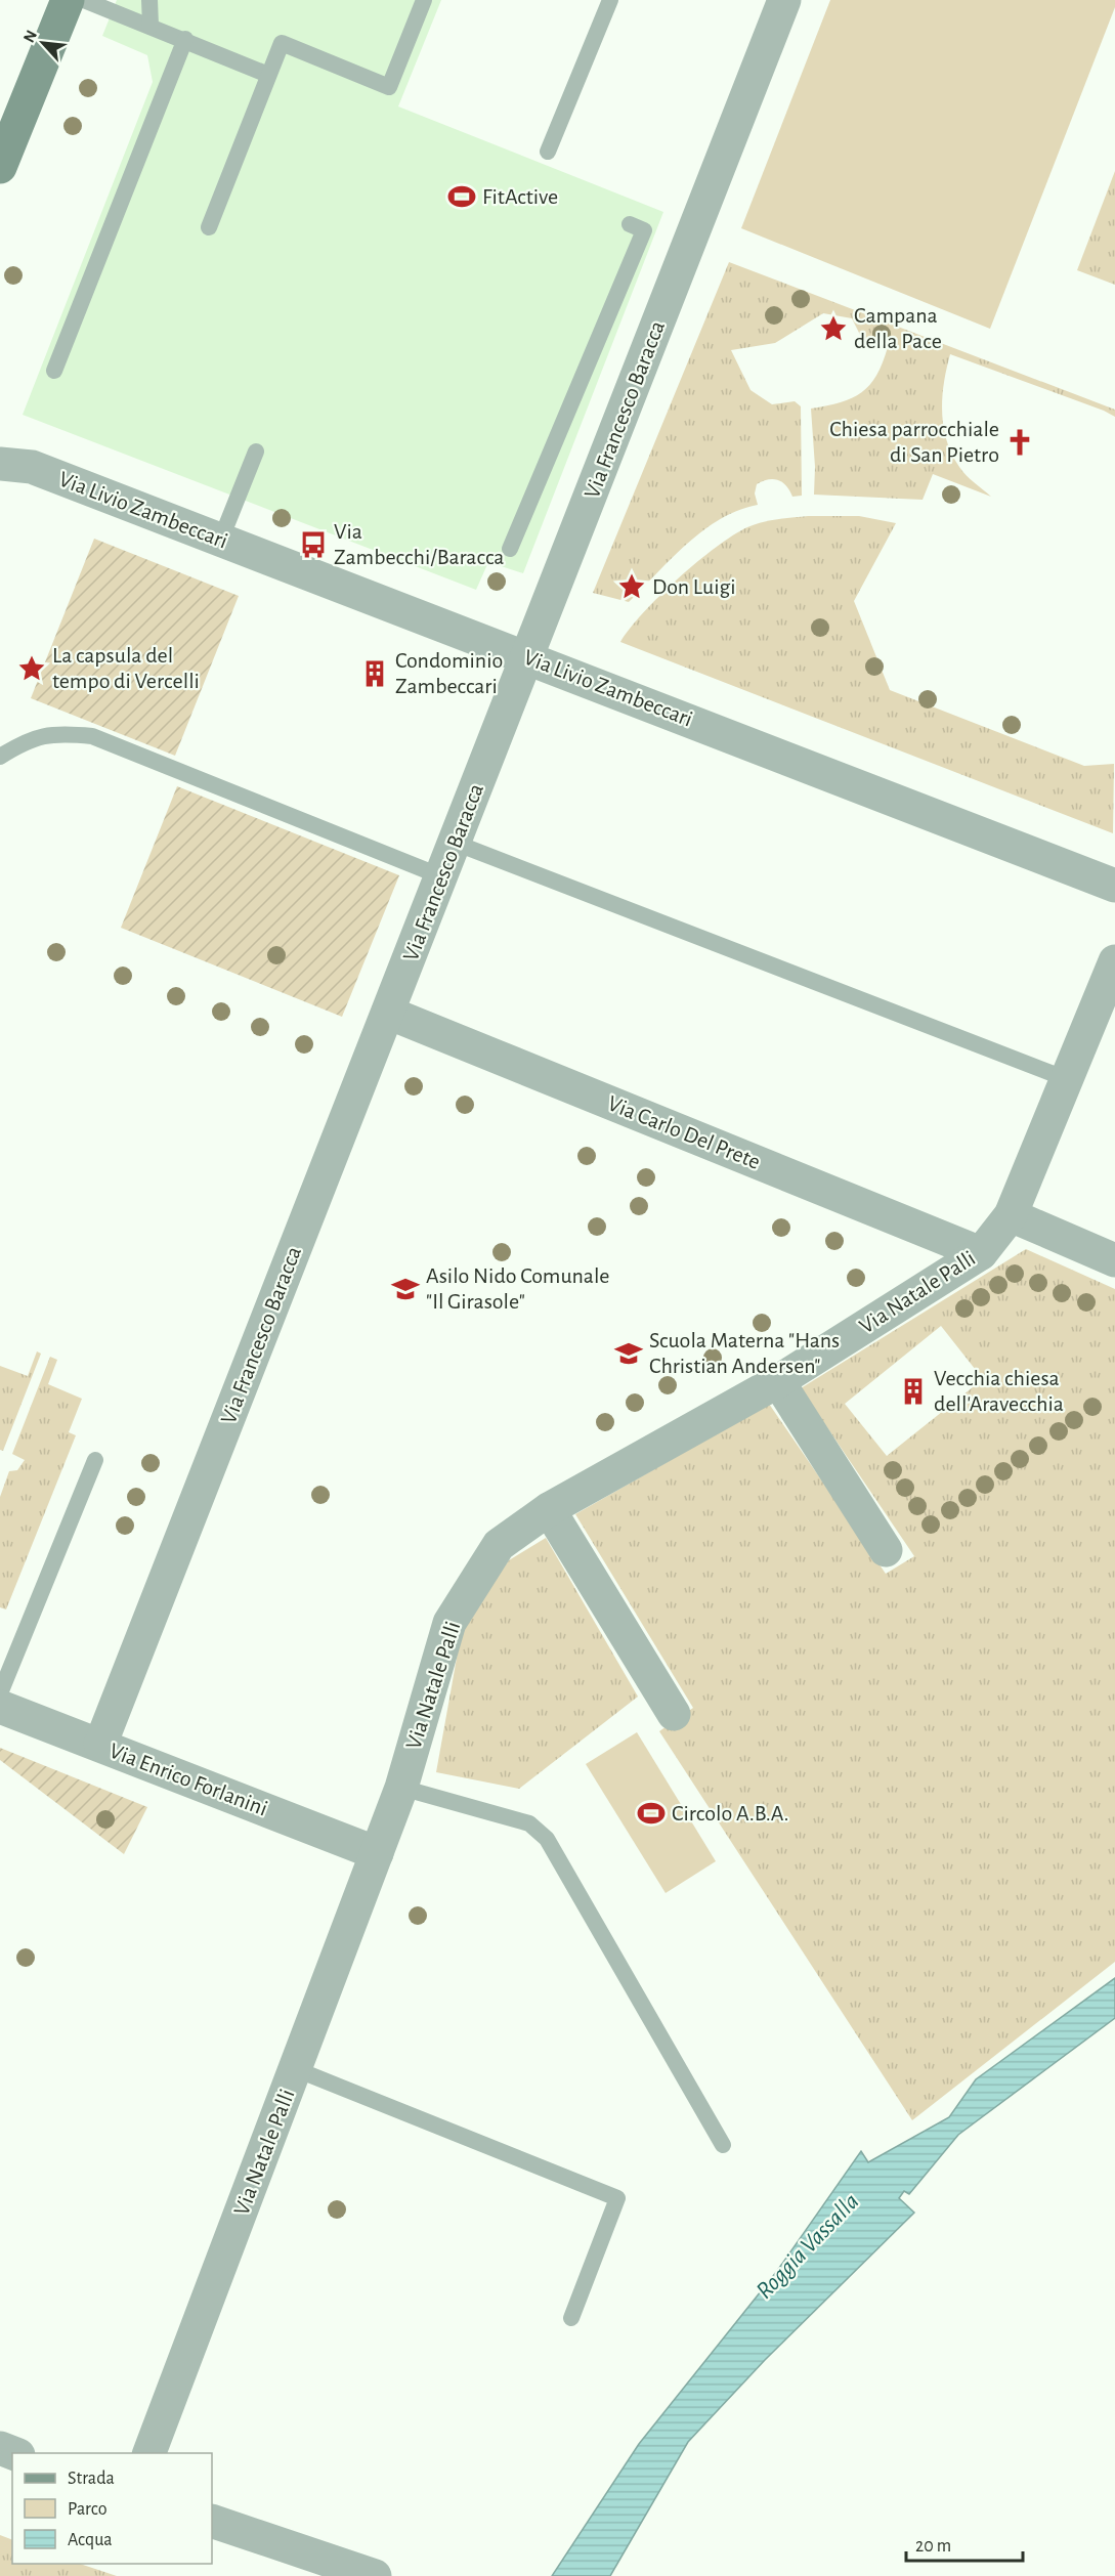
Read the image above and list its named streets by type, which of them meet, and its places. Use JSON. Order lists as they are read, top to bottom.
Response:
{
  "streets": {
    "street": [
      "Via Francesco Baracca",
      "Via Livio Zambeccari",
      "Via Carlo Del Prete",
      "Via Natale Palli",
      "Via Enrico Forlanini"
    ]
  },
  "crossings": [
    ["Via Francesco Baracca", "Via Livio Zambeccari"],
    ["Via Francesco Baracca", "Via Carlo Del Prete"],
    ["Via Francesco Baracca", "Via Enrico Forlanini"],
    ["Via Carlo Del Prete", "Via Natale Palli"],
    ["Via Natale Palli", "Via Enrico Forlanini"]
  ],
  "water": ["Roggia Vassalla"],
  "places": {
    "sports": ["FitActive", "Circolo A.B.A."],
    "place": ["Campana della Pace", "Don Luigi", "La capsula del tempo di Vercelli"],
    "church": ["Chiesa parrocchiale di San Pietro"],
    "bus stop": ["Via Zambecchi/Baracca"],
    "building": ["Condominio Zambeccari", "Vecchia chiesa dell'Aravecchia"],
    "school or university": ["Asilo Nido Comunale \"Il Girasole\"", "Scuola Materna \"Hans Christian Andersen\""]
  },
  "legend": ["Strada", "Parco", "Acqua"],
  "scale_bar": "20 m",
  "north": "top left"
}
